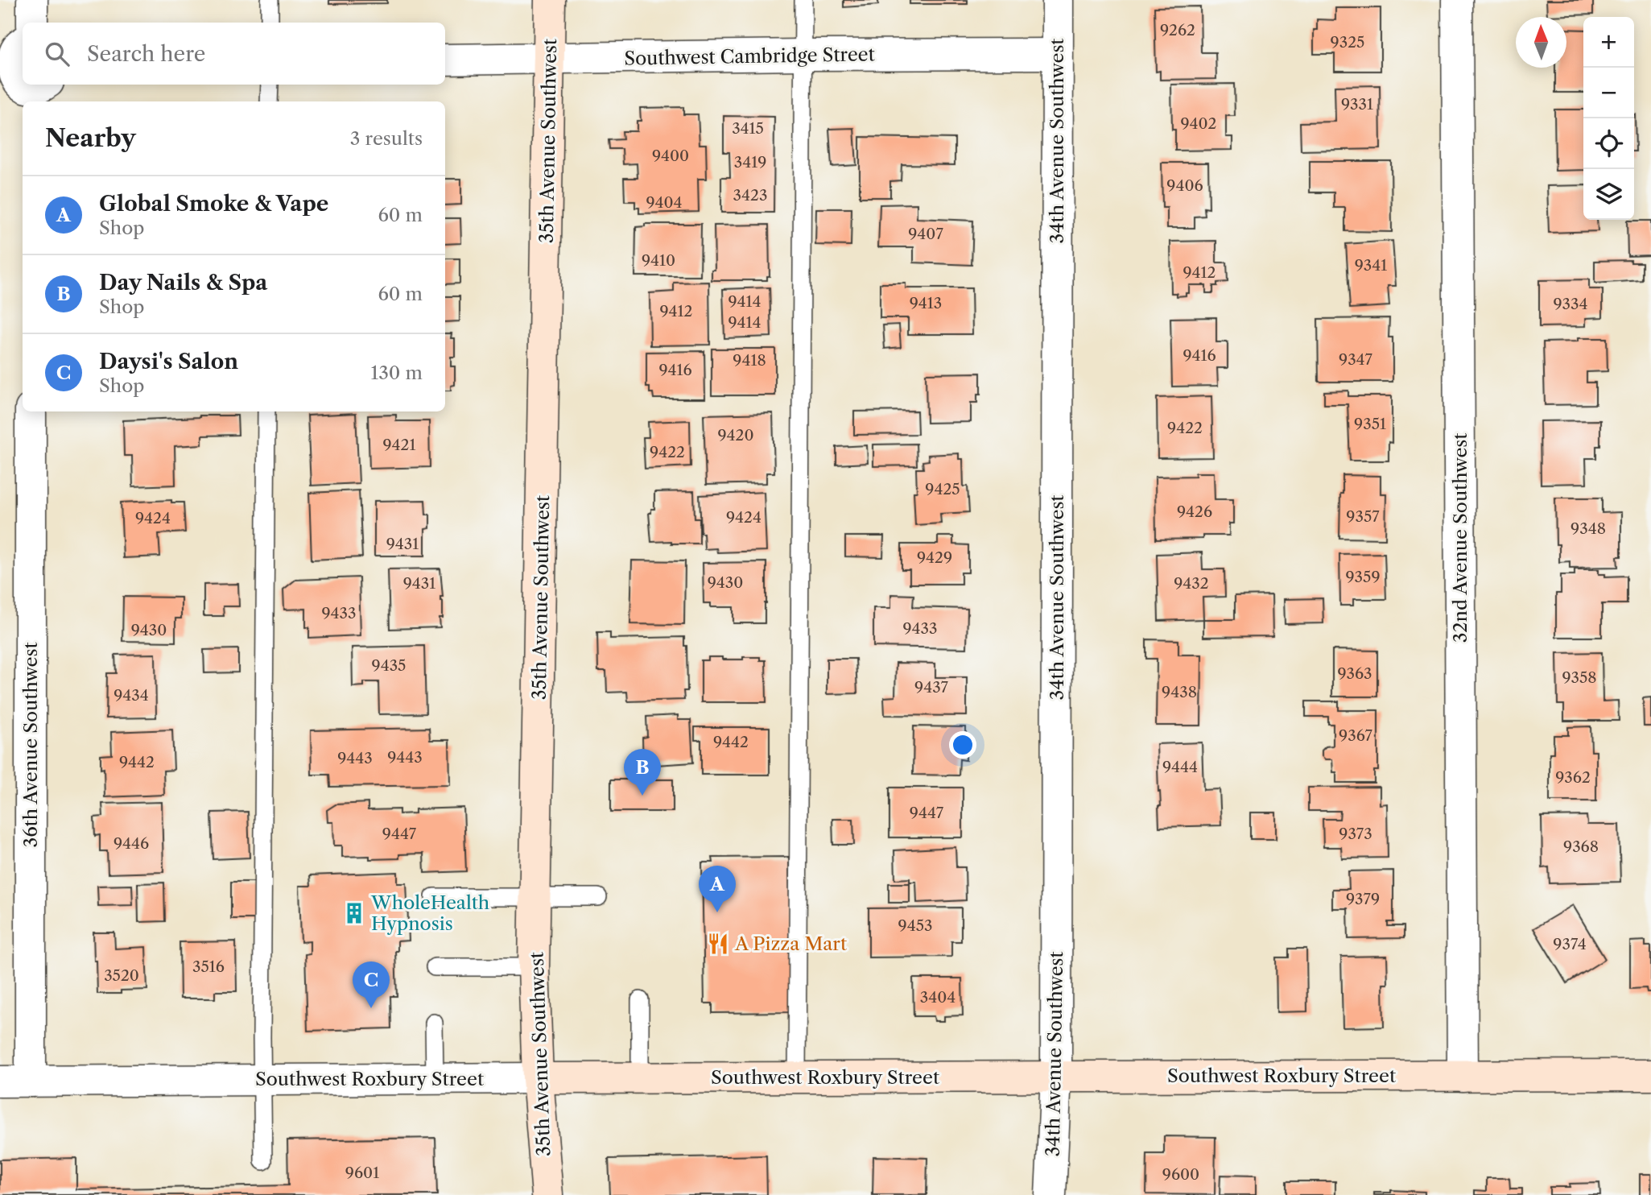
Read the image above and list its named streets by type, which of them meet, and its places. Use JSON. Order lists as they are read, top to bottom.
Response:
{
  "streets": {
    "main road": ["35th Avenue Southwest", "Southwest Roxbury Street"],
    "street": [
      "Southwest Cambridge Street",
      "34th Avenue Southwest",
      "32nd Avenue Southwest",
      "36th Avenue Southwest"
    ]
  },
  "crossings": [
    ["Southwest Cambridge Street", "35th Avenue Southwest"],
    ["Southwest Cambridge Street", "34th Avenue Southwest"],
    ["35th Avenue Southwest", "Southwest Roxbury Street"],
    ["34th Avenue Southwest", "Southwest Roxbury Street"],
    ["32nd Avenue Southwest", "Southwest Roxbury Street"],
    ["36th Avenue Southwest", "Southwest Roxbury Street"]
  ],
  "places": {
    "building": ["WholeHealth Hypnosis"],
    "restaurant": ["A Pizza Mart"]
  },
  "house_numbers": [
    "9262",
    "9325",
    "9331",
    "9402",
    "3415",
    "9400",
    "3419",
    "9406",
    "3423",
    "9404",
    "9407",
    "9410",
    "9341",
    "9412",
    "9414",
    "9413",
    "9334",
    "9412",
    "9414",
    "9416",
    "9347",
    "9418",
    "9416",
    "9351",
    "9422",
    "9420",
    "9421",
    "9422",
    "9425",
    "9426",
    "9357",
    "9424",
    "9424",
    "9348",
    "9431",
    "9429",
    "9359",
    "9430",
    "9431",
    "9432",
    "9433",
    "9433",
    "9430",
    "9435",
    "9363",
    "9358",
    "9437",
    "9438",
    "9434",
    "9367",
    "9442",
    "9443",
    "9443",
    "9442",
    "9444",
    "9362",
    "9447",
    "9447",
    "9373",
    "9446",
    "9368",
    "9379",
    "9453",
    "9374",
    "3516",
    "3520",
    "3404",
    "9601",
    "9600"
  ],
  "north": "top",
  "page": {
    "map_buttons": ["+", "−"],
    "search": "Search here",
    "heading": ["Nearby", "3 results"],
    "list": [
      {
        "mark": "A",
        "name": "Global Smoke & Vape",
        "note": "Shop",
        "value": "60 m"
      },
      {
        "mark": "B",
        "name": "Day Nails & Spa",
        "note": "Shop",
        "value": "60 m"
      },
      {
        "mark": "C",
        "name": "Daysi's Salon",
        "note": "Shop",
        "value": "130 m"
      }
    ],
    "pins": ["B", "A", "C"]
  }
}
